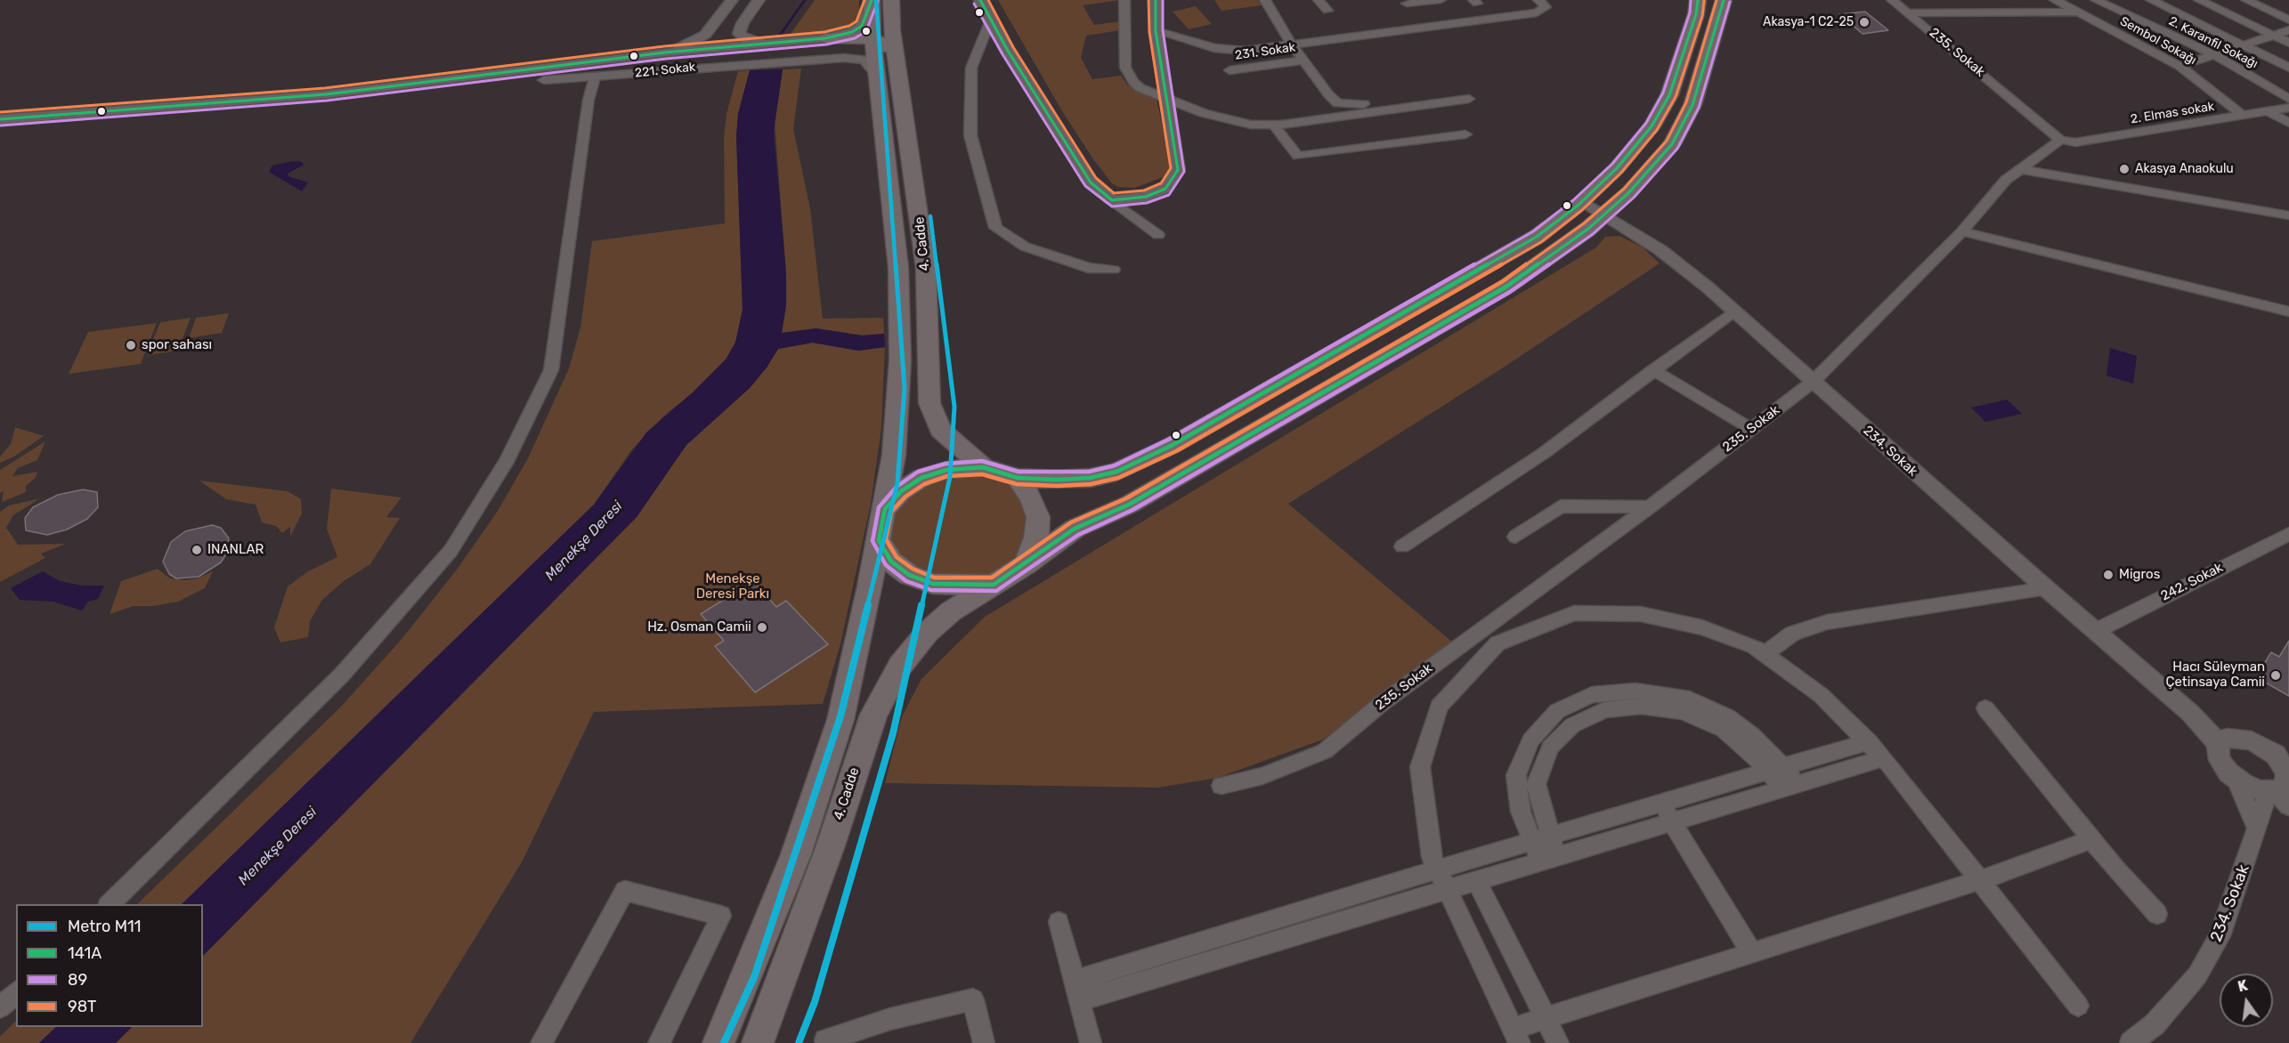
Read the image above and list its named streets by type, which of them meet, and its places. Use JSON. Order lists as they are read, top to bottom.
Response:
{
  "streets": {
    "main road": ["4. Cadde"],
    "street": [
      "Sembol Sokağı",
      "2. Karanfil Sokağı",
      "231. Sokak",
      "235. Sokak",
      "221. Sokak",
      "2. Elmas sokak",
      "234. Sokak",
      "242. Sokak"
    ]
  },
  "crossings": [
    ["Sembol Sokağı", "2. Elmas sokak"],
    ["235. Sokak", "2. Elmas sokak"],
    ["235. Sokak", "234. Sokak"],
    ["221. Sokak", "4. Cadde"],
    ["234. Sokak", "242. Sokak"]
  ],
  "water": ["Menekşe Deresi"],
  "parks": ["Menekşe Deresi Parkı"],
  "places": [
    "Akasya-1 C2-25",
    "Akasya Anaokulu",
    "spor sahası",
    "INANLAR",
    "Migros",
    "Hz. Osman Camii",
    "Hacı Süleyman Çetinsaya Camii"
  ],
  "lines": [
    "metro line M11",
    "transit line 141A",
    "transit line 89",
    "transit line 98T"
  ],
  "legend": [
    "Metro M11",
    "141A",
    "89",
    "98T"
  ],
  "north": "top"
}
